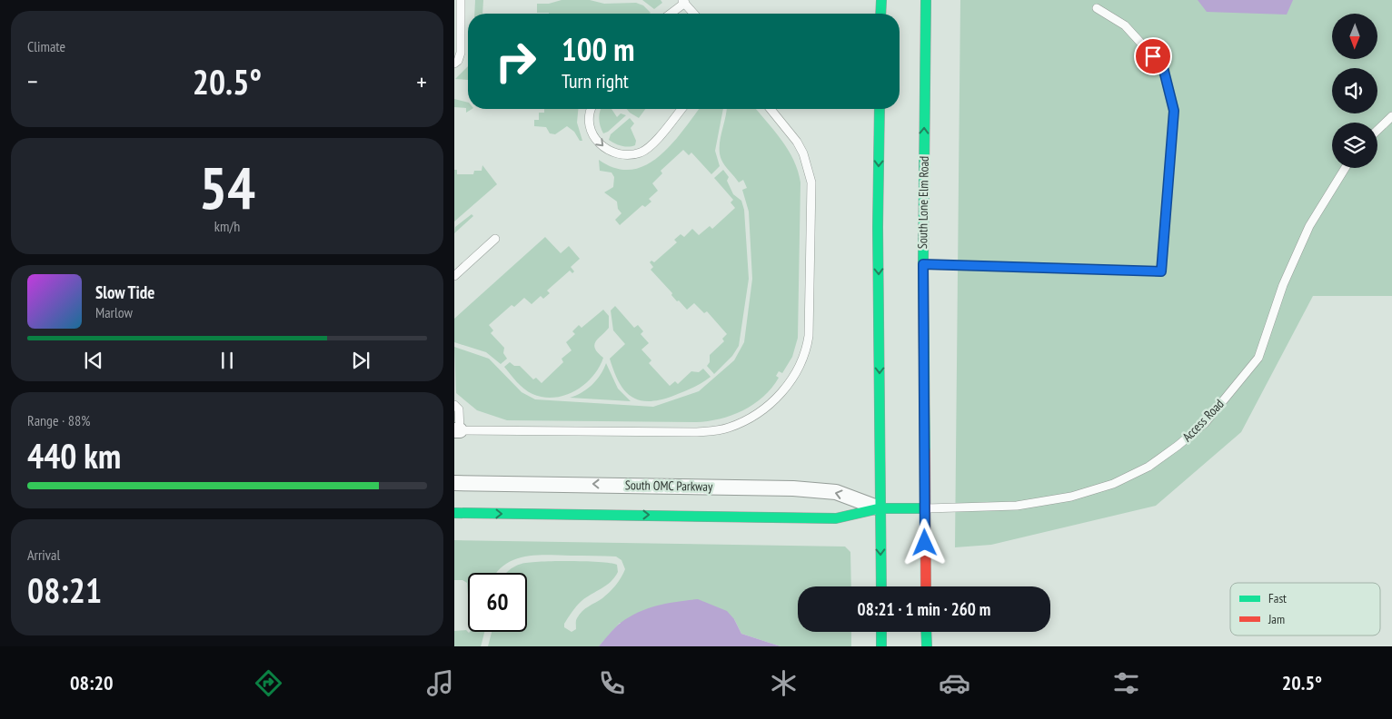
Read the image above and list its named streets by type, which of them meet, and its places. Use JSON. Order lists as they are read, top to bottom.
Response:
{
  "streets": {
    "main road": ["South Lone Elm Road", "South OMC Parkway"],
    "lane": ["Access Road"]
  },
  "crossings": [
    ["South Lone Elm Road", "Access Road"],
    ["South Lone Elm Road", "South OMC Parkway"],
    ["Access Road", "South OMC Parkway"]
  ],
  "legend": ["Fast", "Jam"],
  "north": "bottom",
  "page": {
    "tile": [
      "Climate",
      ["54", "km/h"],
      ["Range · 88%", "440 km"],
      ["Arrival", "08:21"]
    ],
    "turn": ["100 m", "Turn right"],
    "heat": ["−", "20.5°", "+"],
    "song": ["Slow Tide", "Marlow"],
    "limit": "60",
    "trip": "08:21 · 1 min · 260 m",
    "tabs": ["08:20", "20.5°"]
  }
}
